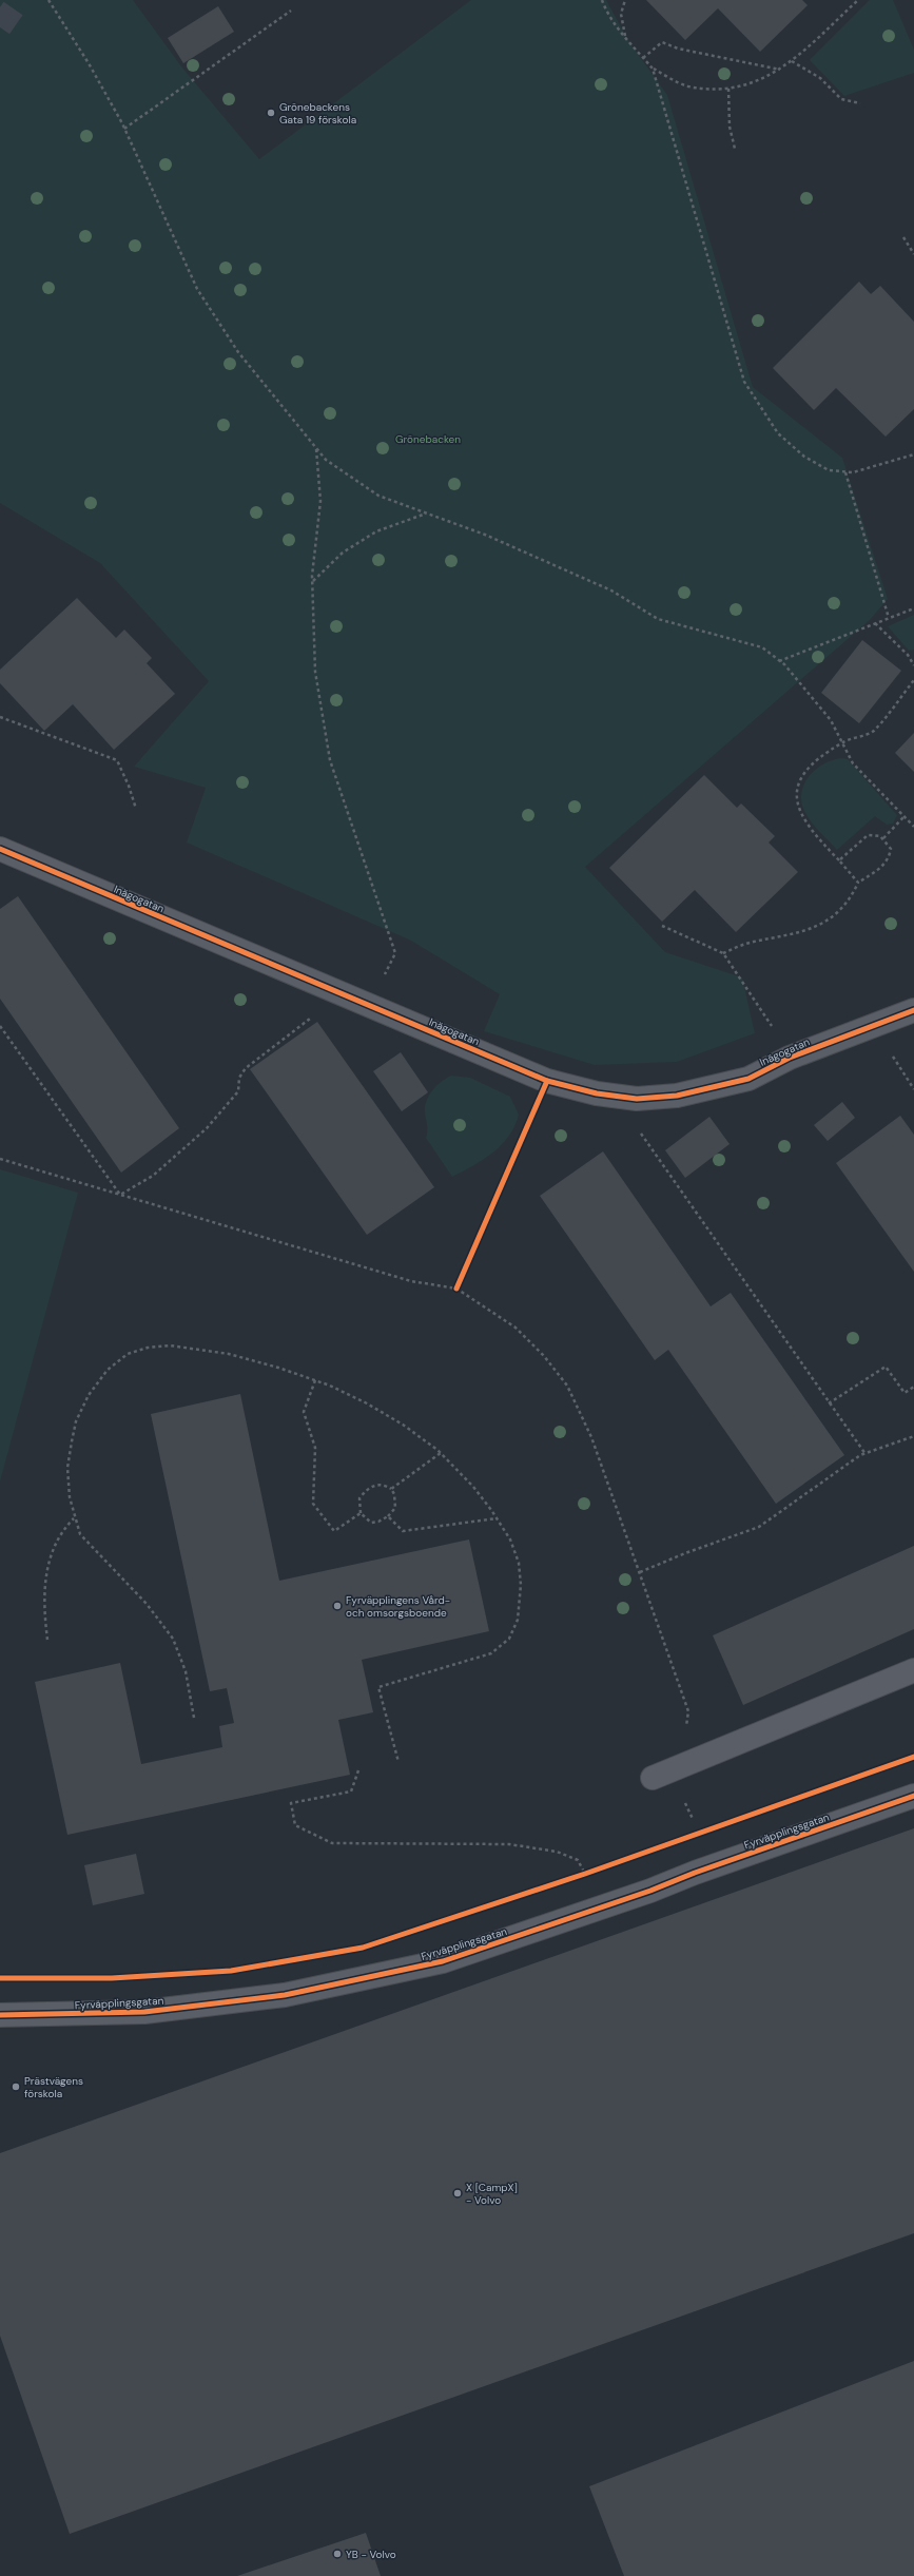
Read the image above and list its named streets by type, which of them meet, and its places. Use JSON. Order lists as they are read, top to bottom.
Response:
{
  "streets": {
    "street": ["Inägogatan", "Fyrväpplingsgatan"]
  },
  "parks": ["Grönebacken"],
  "places": [
    "Grönebackens Gata 19 förskola",
    "Fyrväpplingens Vård- och omsorgsboende",
    "Prästvägens förskola",
    "X [CampX] - Volvo",
    "YB - Volvo"
  ]
}
